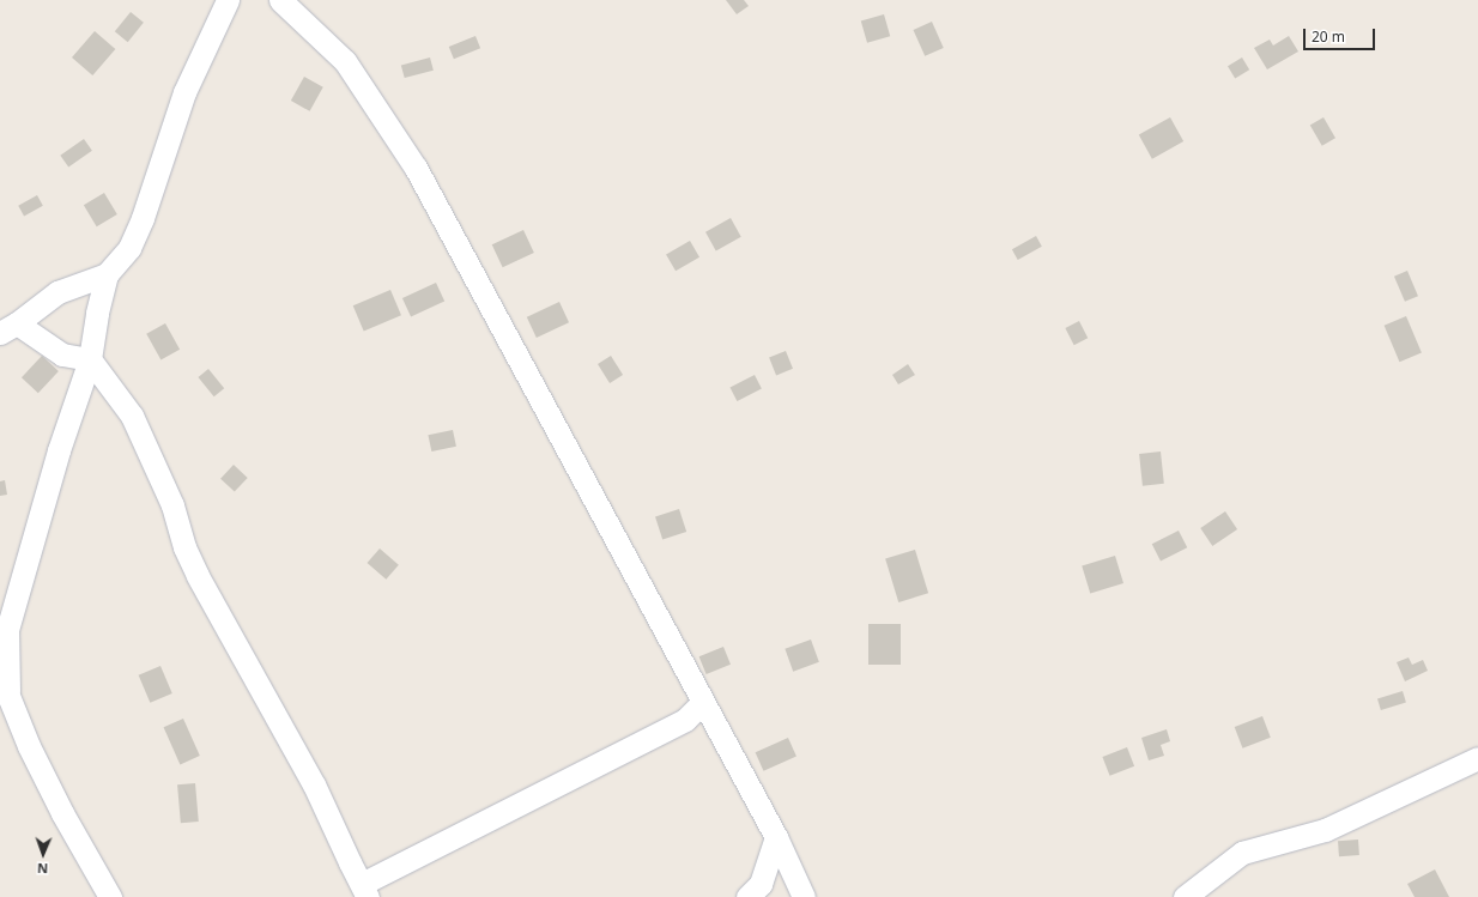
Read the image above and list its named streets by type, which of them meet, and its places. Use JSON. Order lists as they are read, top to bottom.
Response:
{
  "scale_bar": "20 m",
  "north": "bottom"
}
